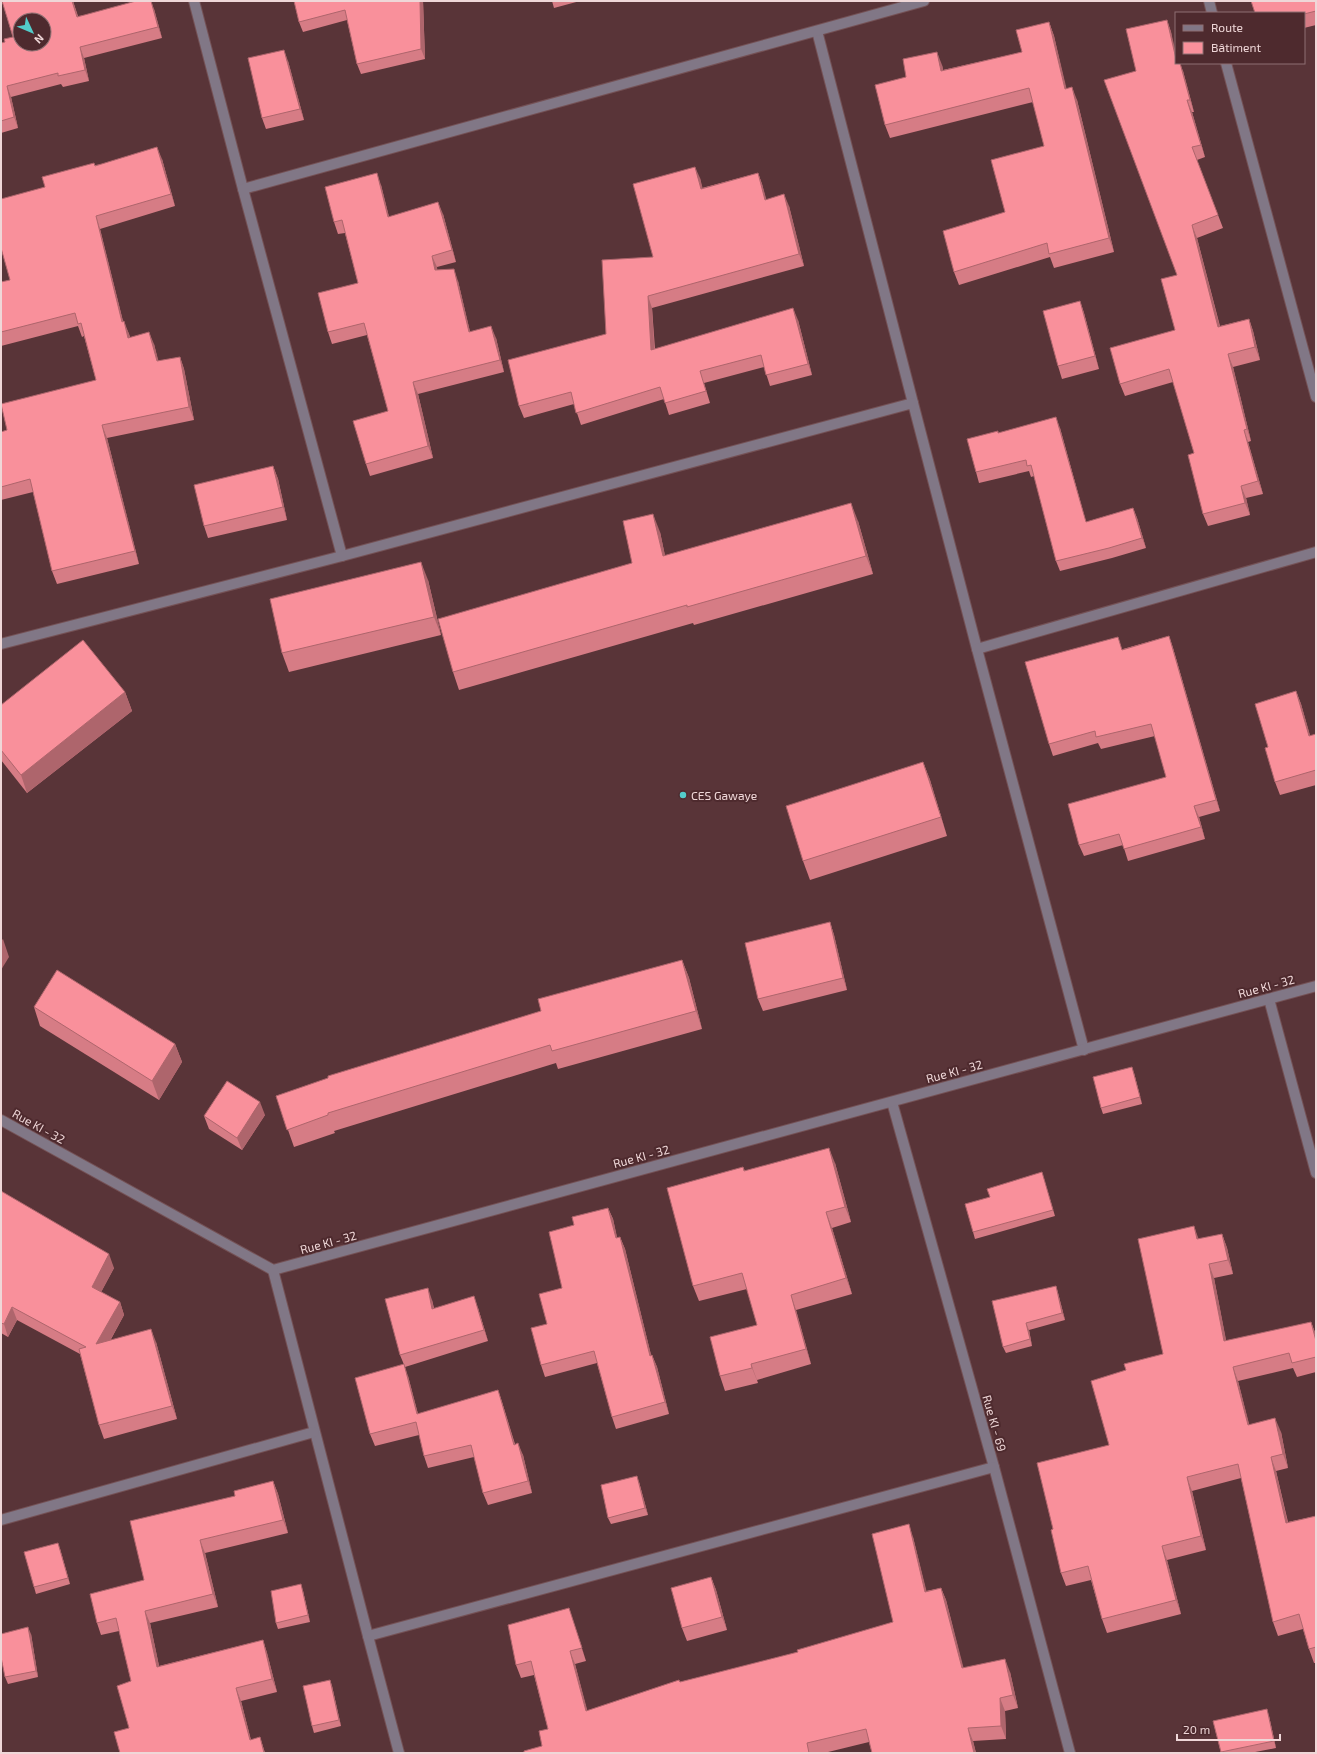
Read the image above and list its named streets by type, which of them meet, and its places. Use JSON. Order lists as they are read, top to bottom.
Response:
{
  "streets": {
    "street": ["Rue KI - 32", "Rue KI - 69"]
  },
  "crossings": [
    ["Rue KI - 32", "Rue KI - 69"]
  ],
  "places": ["CES Gawaye"],
  "legend": ["Route", "Bâtiment"],
  "scale_bar": "20 m",
  "north": "bottom right"
}
